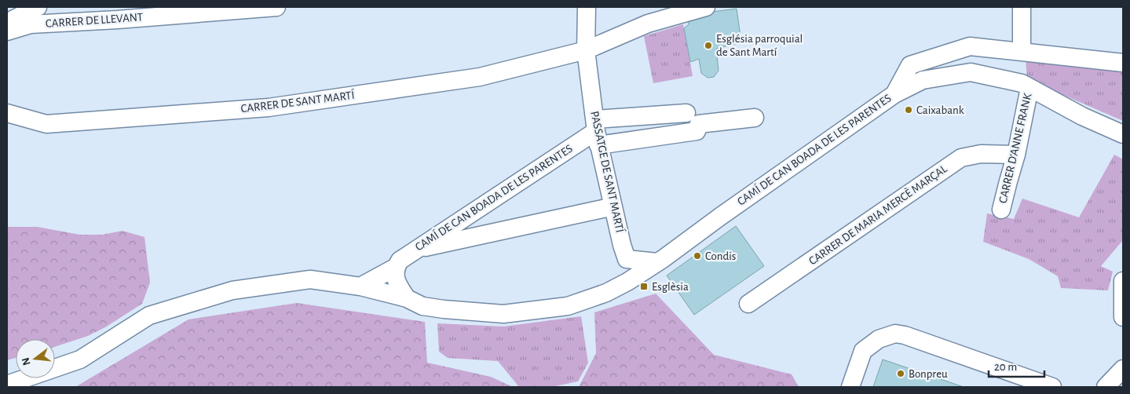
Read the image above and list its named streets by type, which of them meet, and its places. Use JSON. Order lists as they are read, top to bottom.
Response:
{
  "streets": {
    "street": [
      "CARRER DE LLEVANT",
      "CARRER DE SANT MARTÍ",
      "CARRER D'ANNE FRANK",
      "CAMÍ DE CAN BOADA DE LES PARENTES",
      "PASSATGE DE SANT MARTÍ",
      "CARRER DE MARIA MERCÈ MARÇAL"
    ]
  },
  "crossings": [
    ["CARRER DE SANT MARTÍ", "PASSATGE DE SANT MARTÍ"],
    ["CARRER D'ANNE FRANK", "CARRER DE MARIA MERCÈ MARÇAL"],
    ["CAMÍ DE CAN BOADA DE LES PARENTES", "PASSATGE DE SANT MARTÍ"]
  ],
  "places": {
    "other": [
      "Església parroquial de Sant Martí",
      "Caixabank",
      "Condis",
      "Bonpreu"
    ],
    "transit": ["Esglèsia"]
  },
  "scale_bar": "20 m",
  "north": "left"
}
